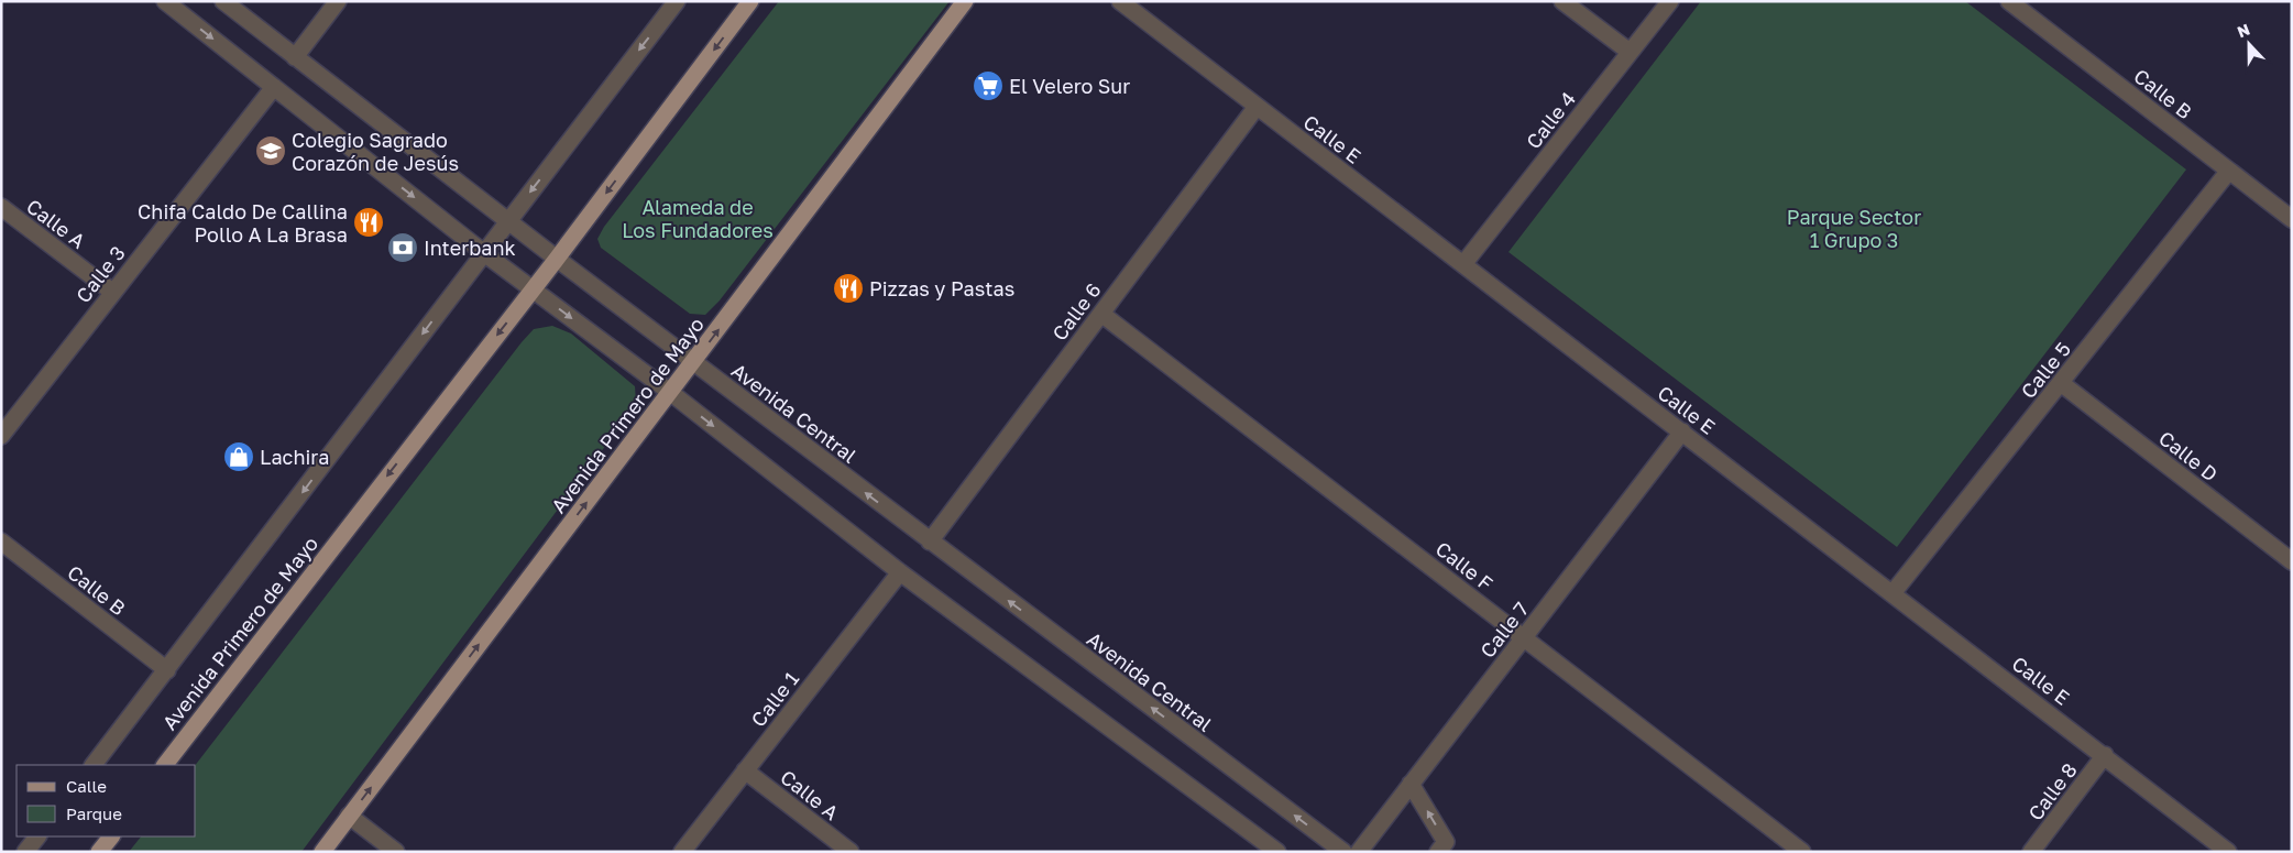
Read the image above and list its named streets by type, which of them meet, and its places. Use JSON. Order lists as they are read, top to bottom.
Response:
{
  "streets": {
    "main road": ["Avenida Primero de Mayo"],
    "street": [
      "Calle B",
      "Calle 4",
      "Calle E",
      "Calle A",
      "Calle 3",
      "Calle 6",
      "Calle 5",
      "Avenida Central",
      "Calle D",
      "Calle F",
      "Calle 7",
      "Calle 1",
      "Calle 8"
    ]
  },
  "crossings": [
    ["Calle B", "Calle 5"],
    ["Calle B", "Avenida Primero de Mayo"],
    ["Calle 4", "Calle E"],
    ["Calle E", "Calle 6"],
    ["Calle E", "Calle 5"],
    ["Calle E", "Calle 7"],
    ["Calle E", "Calle 8"],
    ["Calle A", "Calle 3"],
    ["Calle A", "Calle 1"],
    ["Calle 6", "Avenida Central"],
    ["Calle 6", "Calle F"],
    ["Calle 5", "Calle D"],
    ["Avenida Central", "Avenida Primero de Mayo"],
    ["Calle F", "Calle 7"]
  ],
  "parks": ["Alameda de Los Fundadores", "Parque Sector 1 Grupo 3"],
  "places": {
    "supermarket": ["El Velero Sur"],
    "school or university": ["Colegio Sagrado Corazón de Jesús"],
    "restaurant": ["Chifa Caldo De Callina Pollo A La Brasa", "Pizzas y Pastas"],
    "bank": ["Interbank"],
    "shop": ["Lachira"]
  },
  "legend": ["Calle", "Parque"],
  "north": "top"
}
